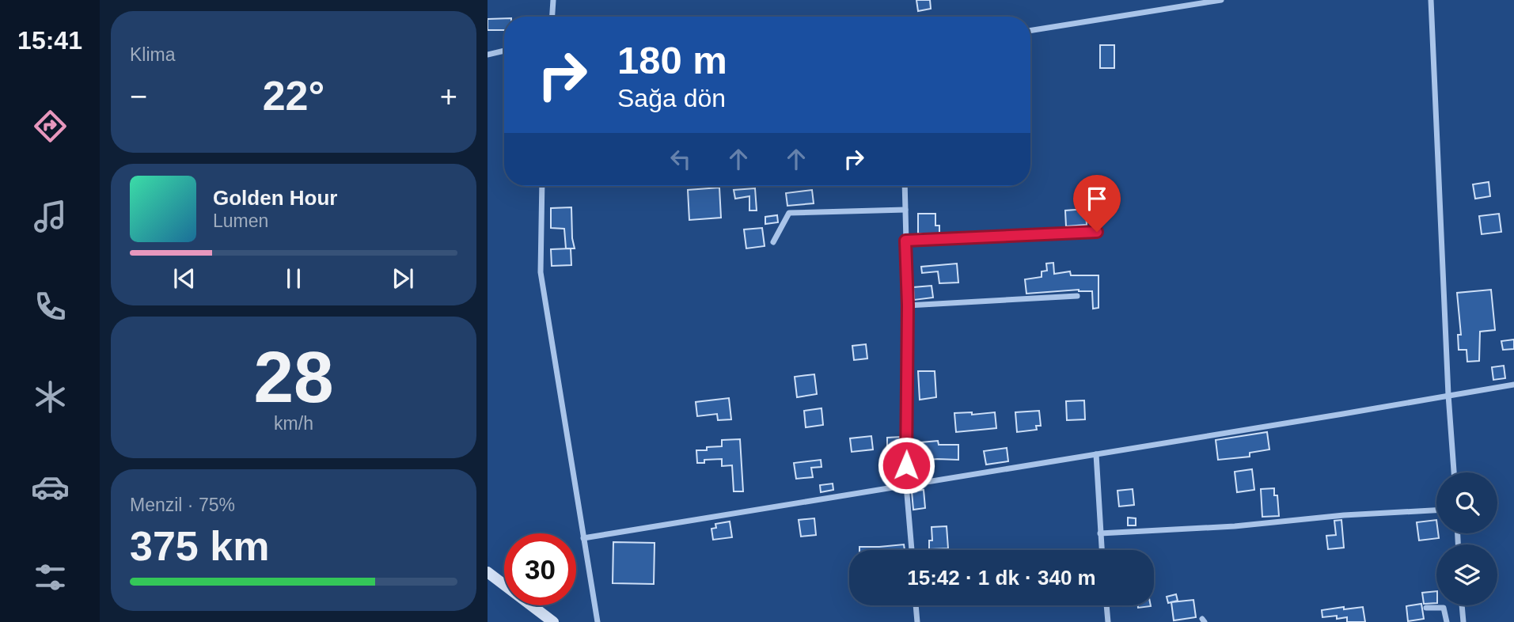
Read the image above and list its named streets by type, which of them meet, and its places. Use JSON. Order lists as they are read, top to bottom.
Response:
{
  "page": {
    "tabs": "15:41",
    "tile": [
      "Klima",
      ["28", "km/h"],
      ["Menzil · 75%", "375 km"]
    ],
    "turn": ["180 m", "Sağa dön"],
    "heat": ["−", "22°", "+"],
    "song": ["Golden Hour", "Lumen"],
    "limit": "30",
    "trip": "15:42 · 1 dk · 340 m"
  }
}
